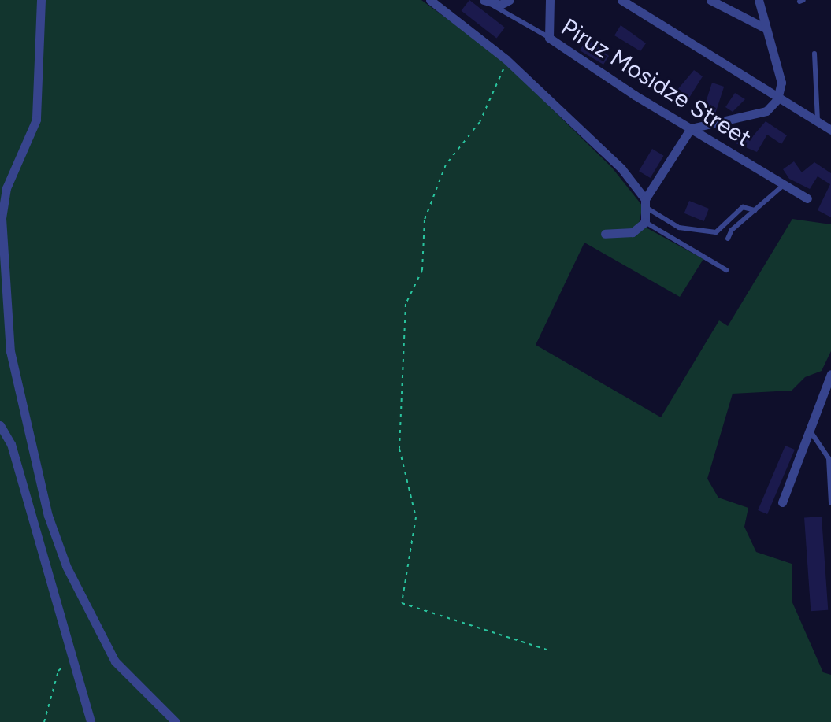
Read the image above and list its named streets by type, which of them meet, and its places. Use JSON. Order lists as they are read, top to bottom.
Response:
{
  "streets": {
    "street": ["Piruz Mosidze Street"]
  }
}
